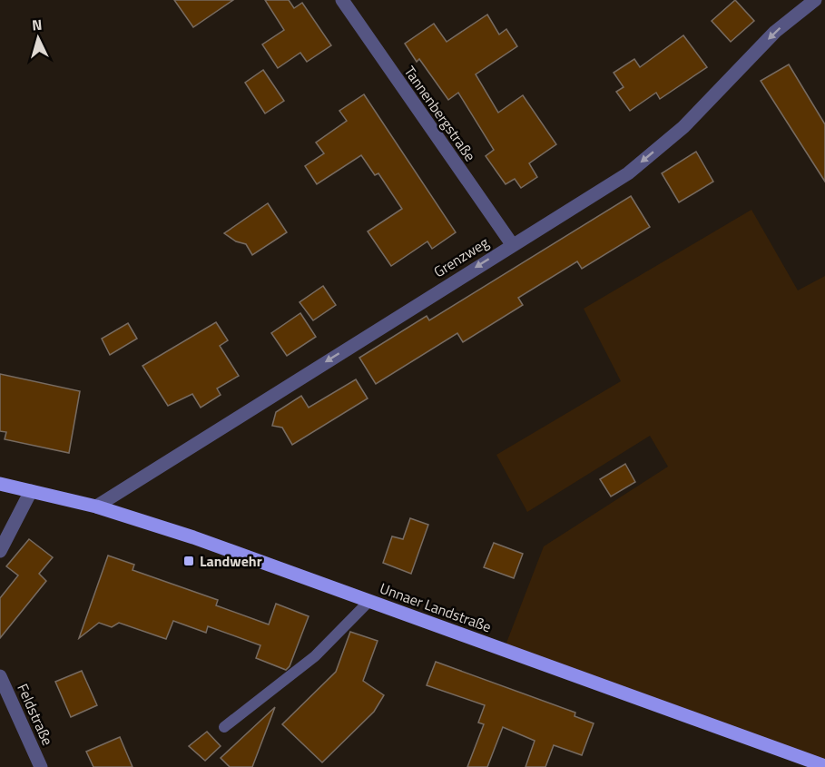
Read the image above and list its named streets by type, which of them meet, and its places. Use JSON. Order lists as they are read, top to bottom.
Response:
{
  "streets": {
    "main road": ["Unnaer Landstraße"],
    "street": ["Tannenbergstraße", "Grenzweg", "Feldstraße"]
  },
  "crossings": [
    ["Tannenbergstraße", "Grenzweg"],
    ["Grenzweg", "Unnaer Landstraße"]
  ],
  "one_way": ["Grenzweg"],
  "places": {
    "transit": ["Landwehr"]
  },
  "north": "top"
}
